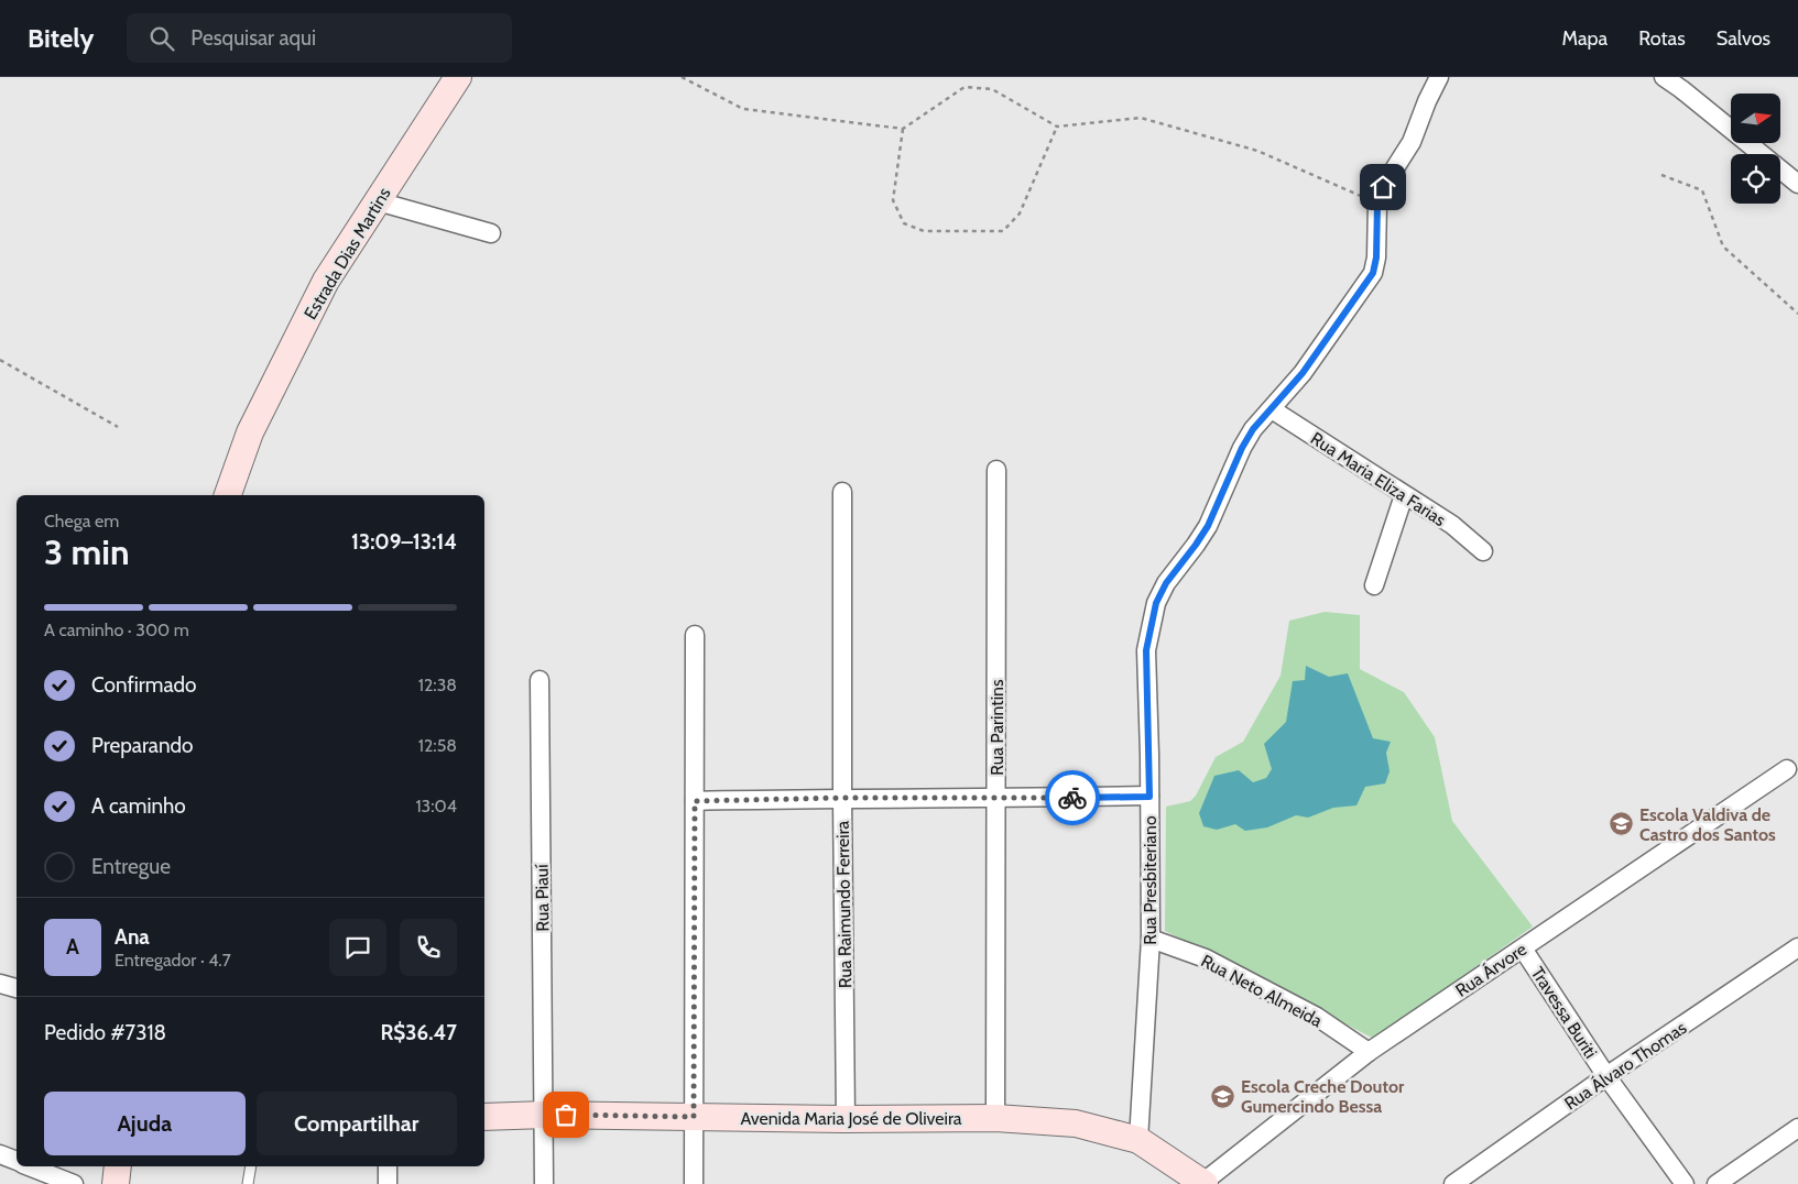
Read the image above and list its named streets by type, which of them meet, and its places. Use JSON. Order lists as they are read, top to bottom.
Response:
{
  "streets": {
    "street": [
      "Estrada Dias Martins",
      "Rua Maria Eliza Farias",
      "Rua Parintins",
      "Rua Presbiteriano",
      "Rua Piauí",
      "Rua Raimundo Ferreira",
      "Rua Árvore",
      "Rua Neto Almeida",
      "Travessa Buriti",
      "Rua Álvaro Thomas",
      "Avenida Maria José de Oliveira"
    ]
  },
  "crossings": [
    ["Rua Maria Eliza Farias", "Rua Presbiteriano"],
    ["Rua Parintins", "Avenida Maria José de Oliveira"],
    ["Rua Presbiteriano", "Rua Neto Almeida"],
    ["Rua Presbiteriano", "Avenida Maria José de Oliveira"],
    ["Rua Piauí", "Avenida Maria José de Oliveira"],
    ["Rua Raimundo Ferreira", "Avenida Maria José de Oliveira"],
    ["Rua Árvore", "Rua Neto Almeida"],
    ["Rua Árvore", "Travessa Buriti"],
    ["Rua Árvore", "Avenida Maria José de Oliveira"],
    ["Travessa Buriti", "Rua Álvaro Thomas"]
  ],
  "places": {
    "school or university": ["Escola Valdiva de Castro dos Santos", "Escola Creche Doutor Gumercindo Bessa"]
  },
  "north": "right",
  "page": {
    "header": "Bitely",
    "search": "Pesquisar aqui",
    "nav": ["Mapa", "Rotas", "Salvos"],
    "heading": ["3 min", "Chega em", "13:09–13:14"],
    "panel": [
      "Ana",
      "Entregador · 4.7",
      "Pedido #7318",
      "R$36.47"
    ],
    "bar": "A caminho · 300 m",
    "list": [
      ["Confirmado", "12:38"],
      ["Preparando", "12:58"],
      ["A caminho", "13:04"],
      "Entregue"
    ],
    "round": "A",
    "buttons": ["Ajuda", "Compartilhar"]
  }
}
